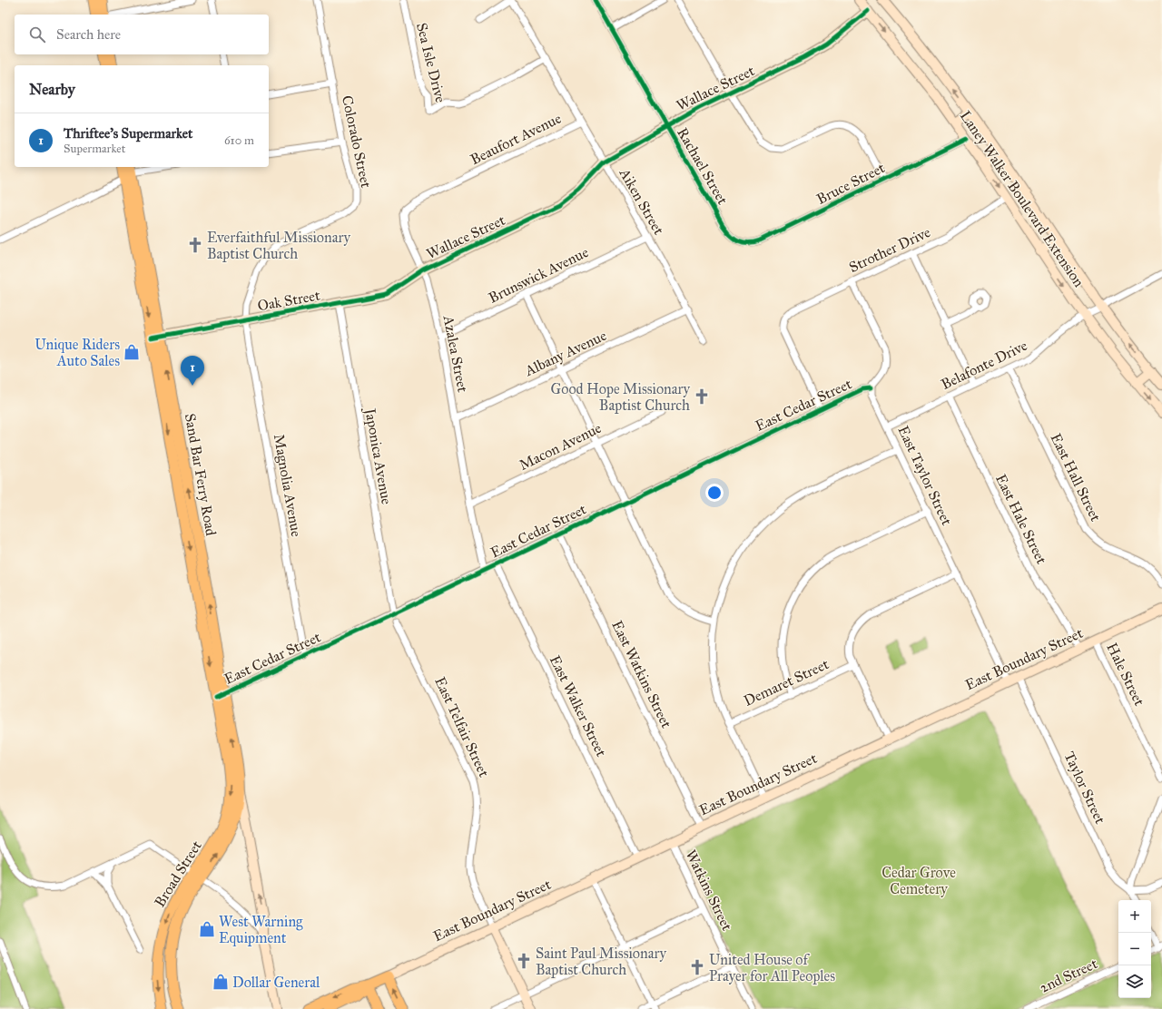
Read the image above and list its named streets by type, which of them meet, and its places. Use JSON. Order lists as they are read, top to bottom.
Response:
{
  "streets": {
    "main road": [
      "Wallace Street",
      "Laney Walker Boulevard Extension",
      "Oak Street",
      "Sand Bar Ferry Road",
      "East Boundary Street",
      "East Telfair Street",
      "Broad Street"
    ],
    "street": [
      "Sea Isle Drive",
      "Beaufort Avenue",
      "Colorado Street",
      "Rachael Street",
      "Bruce Street",
      "Aiken Street",
      "Strother Drive",
      "Brunswick Avenue",
      "Albany Avenue",
      "Azalea Street",
      "Belafonte Drive",
      "East Cedar Street",
      "Macon Avenue",
      "Japonica Avenue",
      "East Taylor Street",
      "East Hall Street",
      "Magnolia Avenue",
      "East Hale Street",
      "East Watkins Street",
      "Hale Street",
      "Demaret Street",
      "East Walker Street",
      "Taylor Street",
      "Watkins Street",
      "2nd Street"
    ]
  },
  "crossings": [
    ["Sea Isle Drive", "Aiken Street"],
    ["Wallace Street", "Rachael Street"],
    ["Wallace Street", "Laney Walker Boulevard Extension"],
    ["Wallace Street", "Aiken Street"],
    ["Wallace Street", "Oak Street"],
    ["Wallace Street", "Azalea Street"],
    ["Beaufort Avenue", "Aiken Street"],
    ["Beaufort Avenue", "Azalea Street"],
    ["Colorado Street", "Oak Street"],
    ["Colorado Street", "Magnolia Avenue"],
    ["Rachael Street", "Bruce Street"],
    ["Bruce Street", "Laney Walker Boulevard Extension"],
    ["Laney Walker Boulevard Extension", "Strother Drive"],
    ["Laney Walker Boulevard Extension", "Belafonte Drive"],
    ["Aiken Street", "Brunswick Avenue"],
    ["Aiken Street", "Albany Avenue"],
    ["Strother Drive", "East Cedar Street"],
    ["Brunswick Avenue", "Azalea Street"],
    ["Oak Street", "Azalea Street"],
    ["Oak Street", "Japonica Avenue"],
    ["Oak Street", "Sand Bar Ferry Road"],
    ["Oak Street", "Magnolia Avenue"],
    ["Albany Avenue", "Azalea Street"],
    ["Azalea Street", "East Cedar Street"],
    ["Azalea Street", "Macon Avenue"],
    ["Belafonte Drive", "East Taylor Street"],
    ["Belafonte Drive", "East Hall Street"],
    ["Belafonte Drive", "East Hale Street"],
    ["East Cedar Street", "Japonica Avenue"],
    ["East Cedar Street", "Sand Bar Ferry Road"],
    ["East Cedar Street", "East Taylor Street"],
    ["East Cedar Street", "Magnolia Avenue"],
    ["East Cedar Street", "East Watkins Street"],
    ["East Cedar Street", "East Walker Street"],
    ["Sand Bar Ferry Road", "Broad Street"],
    ["East Taylor Street", "East Boundary Street"],
    ["East Hale Street", "East Boundary Street"],
    ["East Boundary Street", "East Watkins Street"],
    ["East Boundary Street", "Hale Street"],
    ["East Boundary Street", "East Walker Street"],
    ["East Boundary Street", "East Telfair Street"],
    ["East Boundary Street", "Taylor Street"],
    ["East Boundary Street", "Watkins Street"]
  ],
  "parks": ["Cedar Grove Cemetery"],
  "places": {
    "church": [
      "Everfaithful Missionary Baptist Church",
      "Good Hope Missionary Baptist Church",
      "Saint Paul Missionary Baptist Church",
      "United House of Prayer for All Peoples"
    ],
    "shop": ["Unique Riders Auto Sales", "West Warning Equipment", "Dollar General"]
  },
  "page": {
    "search": "Search here",
    "heading": "Nearby",
    "list": [
      {
        "mark": "1",
        "name": "Thriftee's Supermarket",
        "note": "Supermarket",
        "value": "610 m"
      }
    ],
    "pins": "1",
    "map_buttons": ["+", "−"]
  }
}
